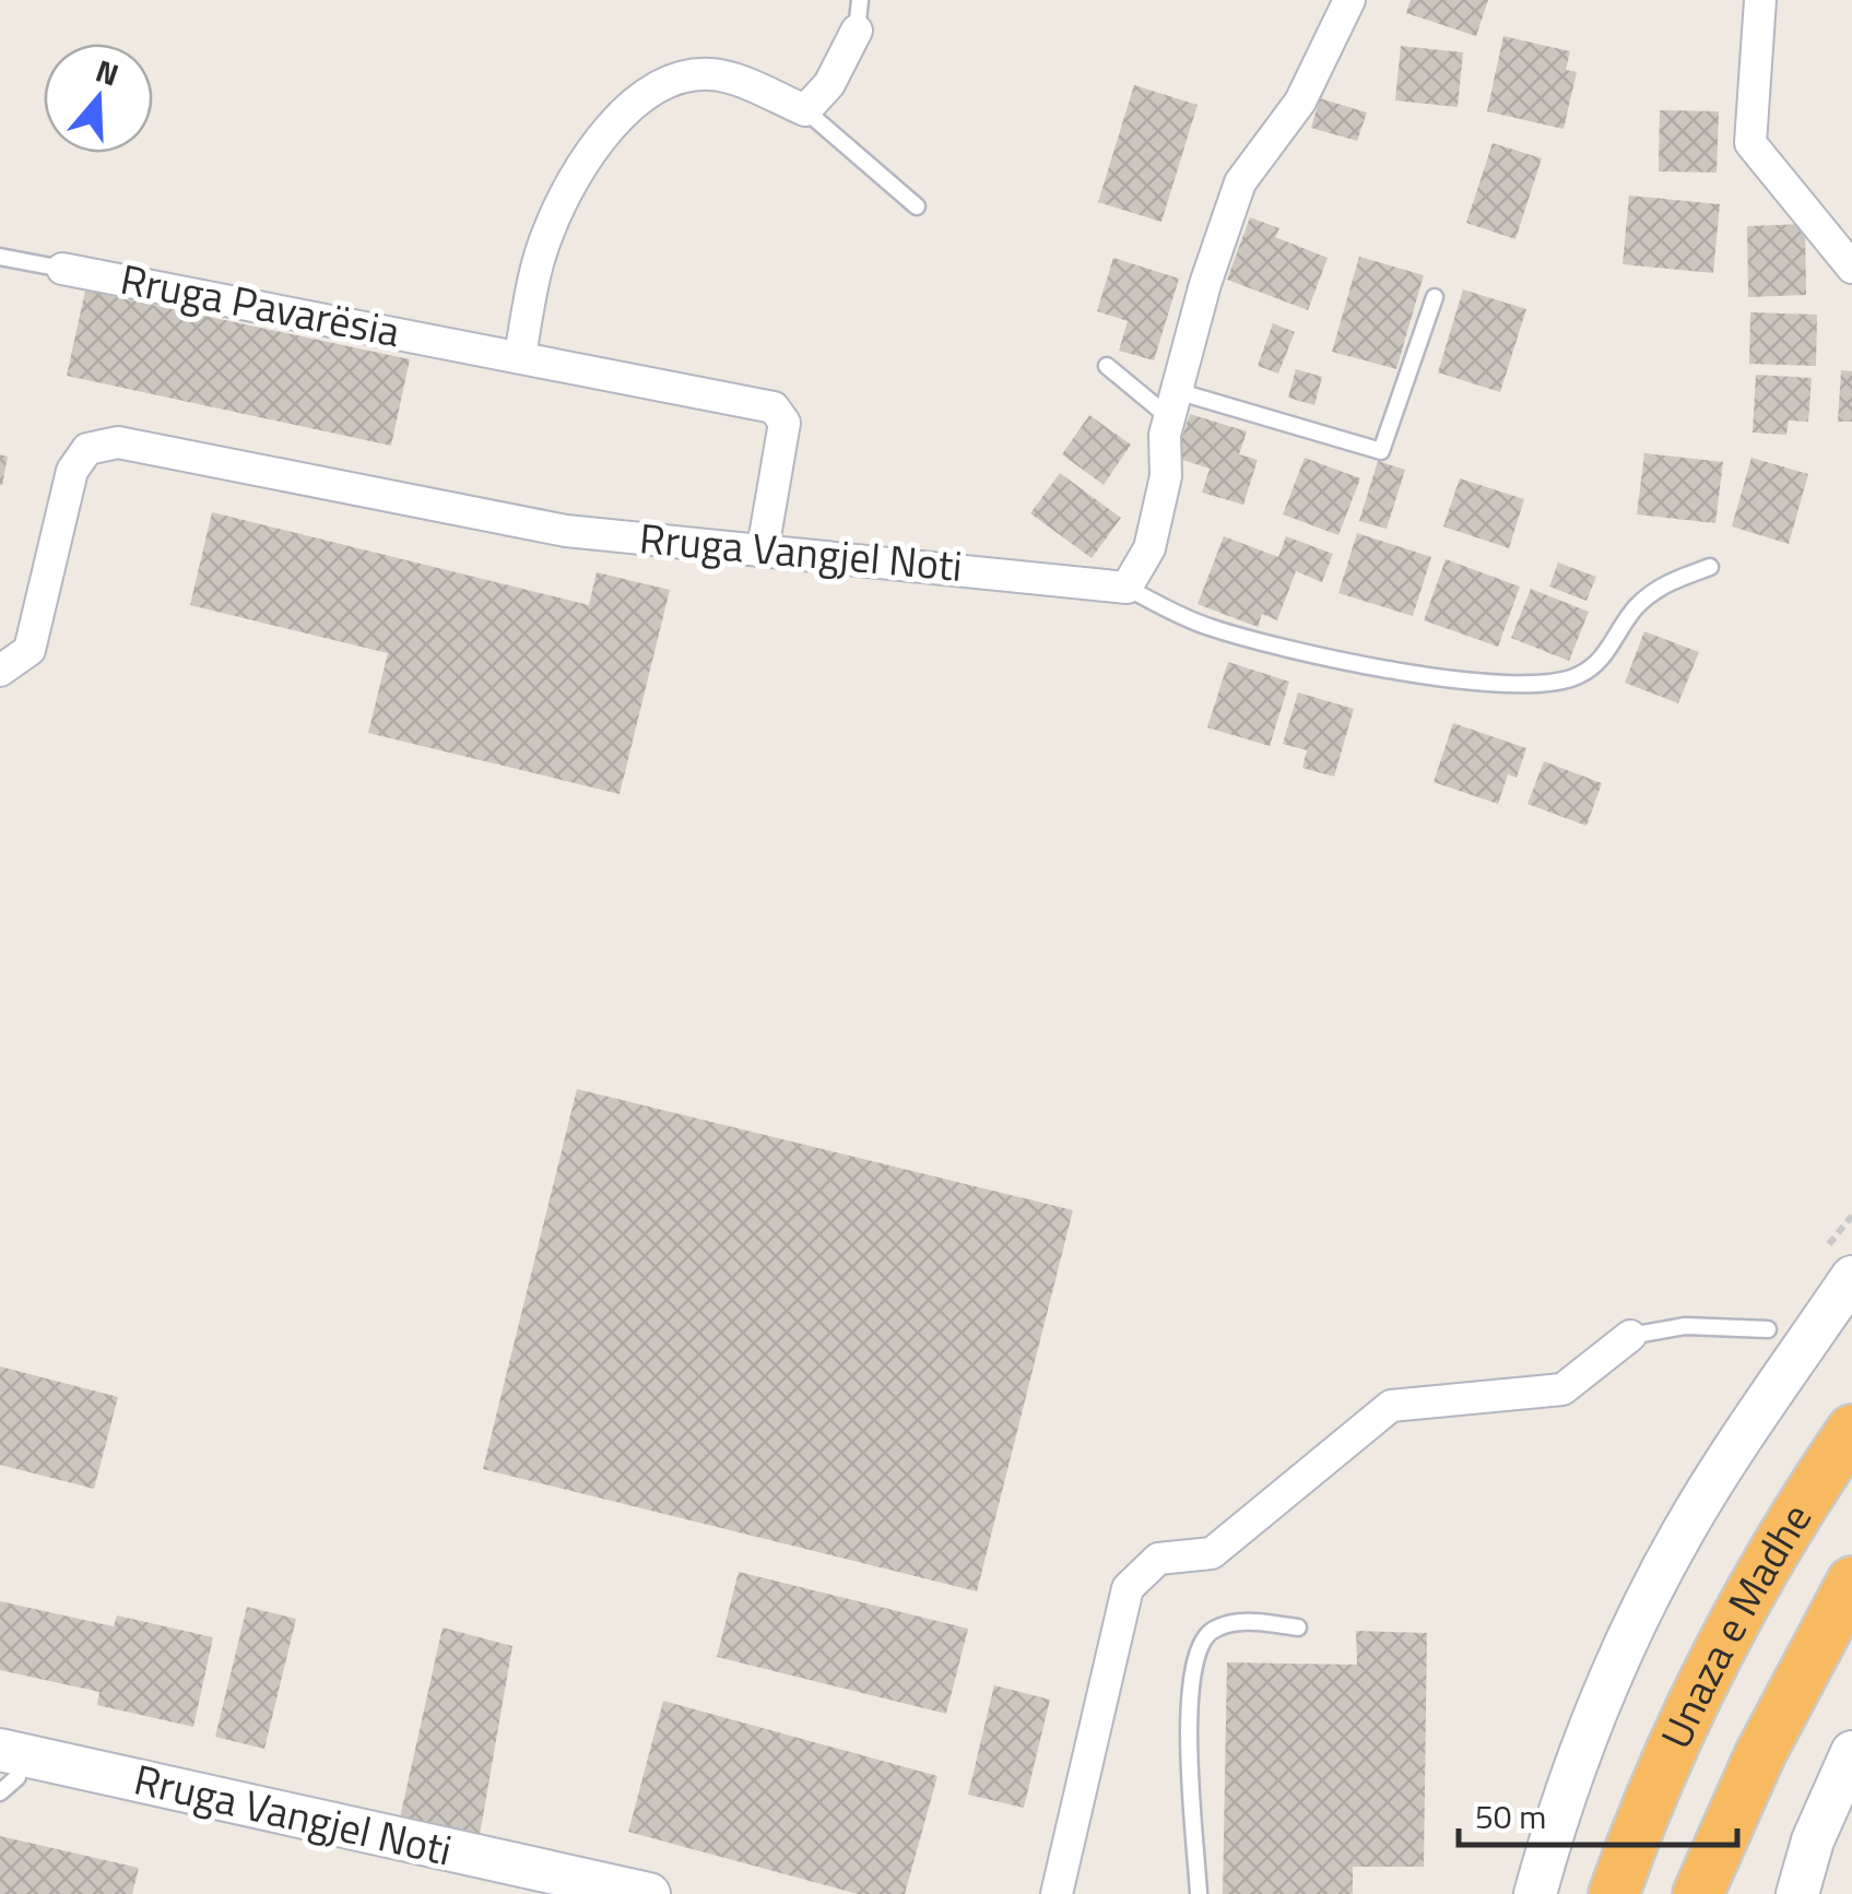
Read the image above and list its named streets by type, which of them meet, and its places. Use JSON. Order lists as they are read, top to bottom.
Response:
{
  "streets": {
    "highway": ["Unaza e Madhe"],
    "main road": ["Rruga Vangjel Noti"],
    "street": ["Rruga Pavarësia"]
  },
  "crossings": [
    ["Rruga Pavarësia", "Rruga Vangjel Noti"]
  ],
  "scale_bar": "50 m",
  "north": "top"
}
